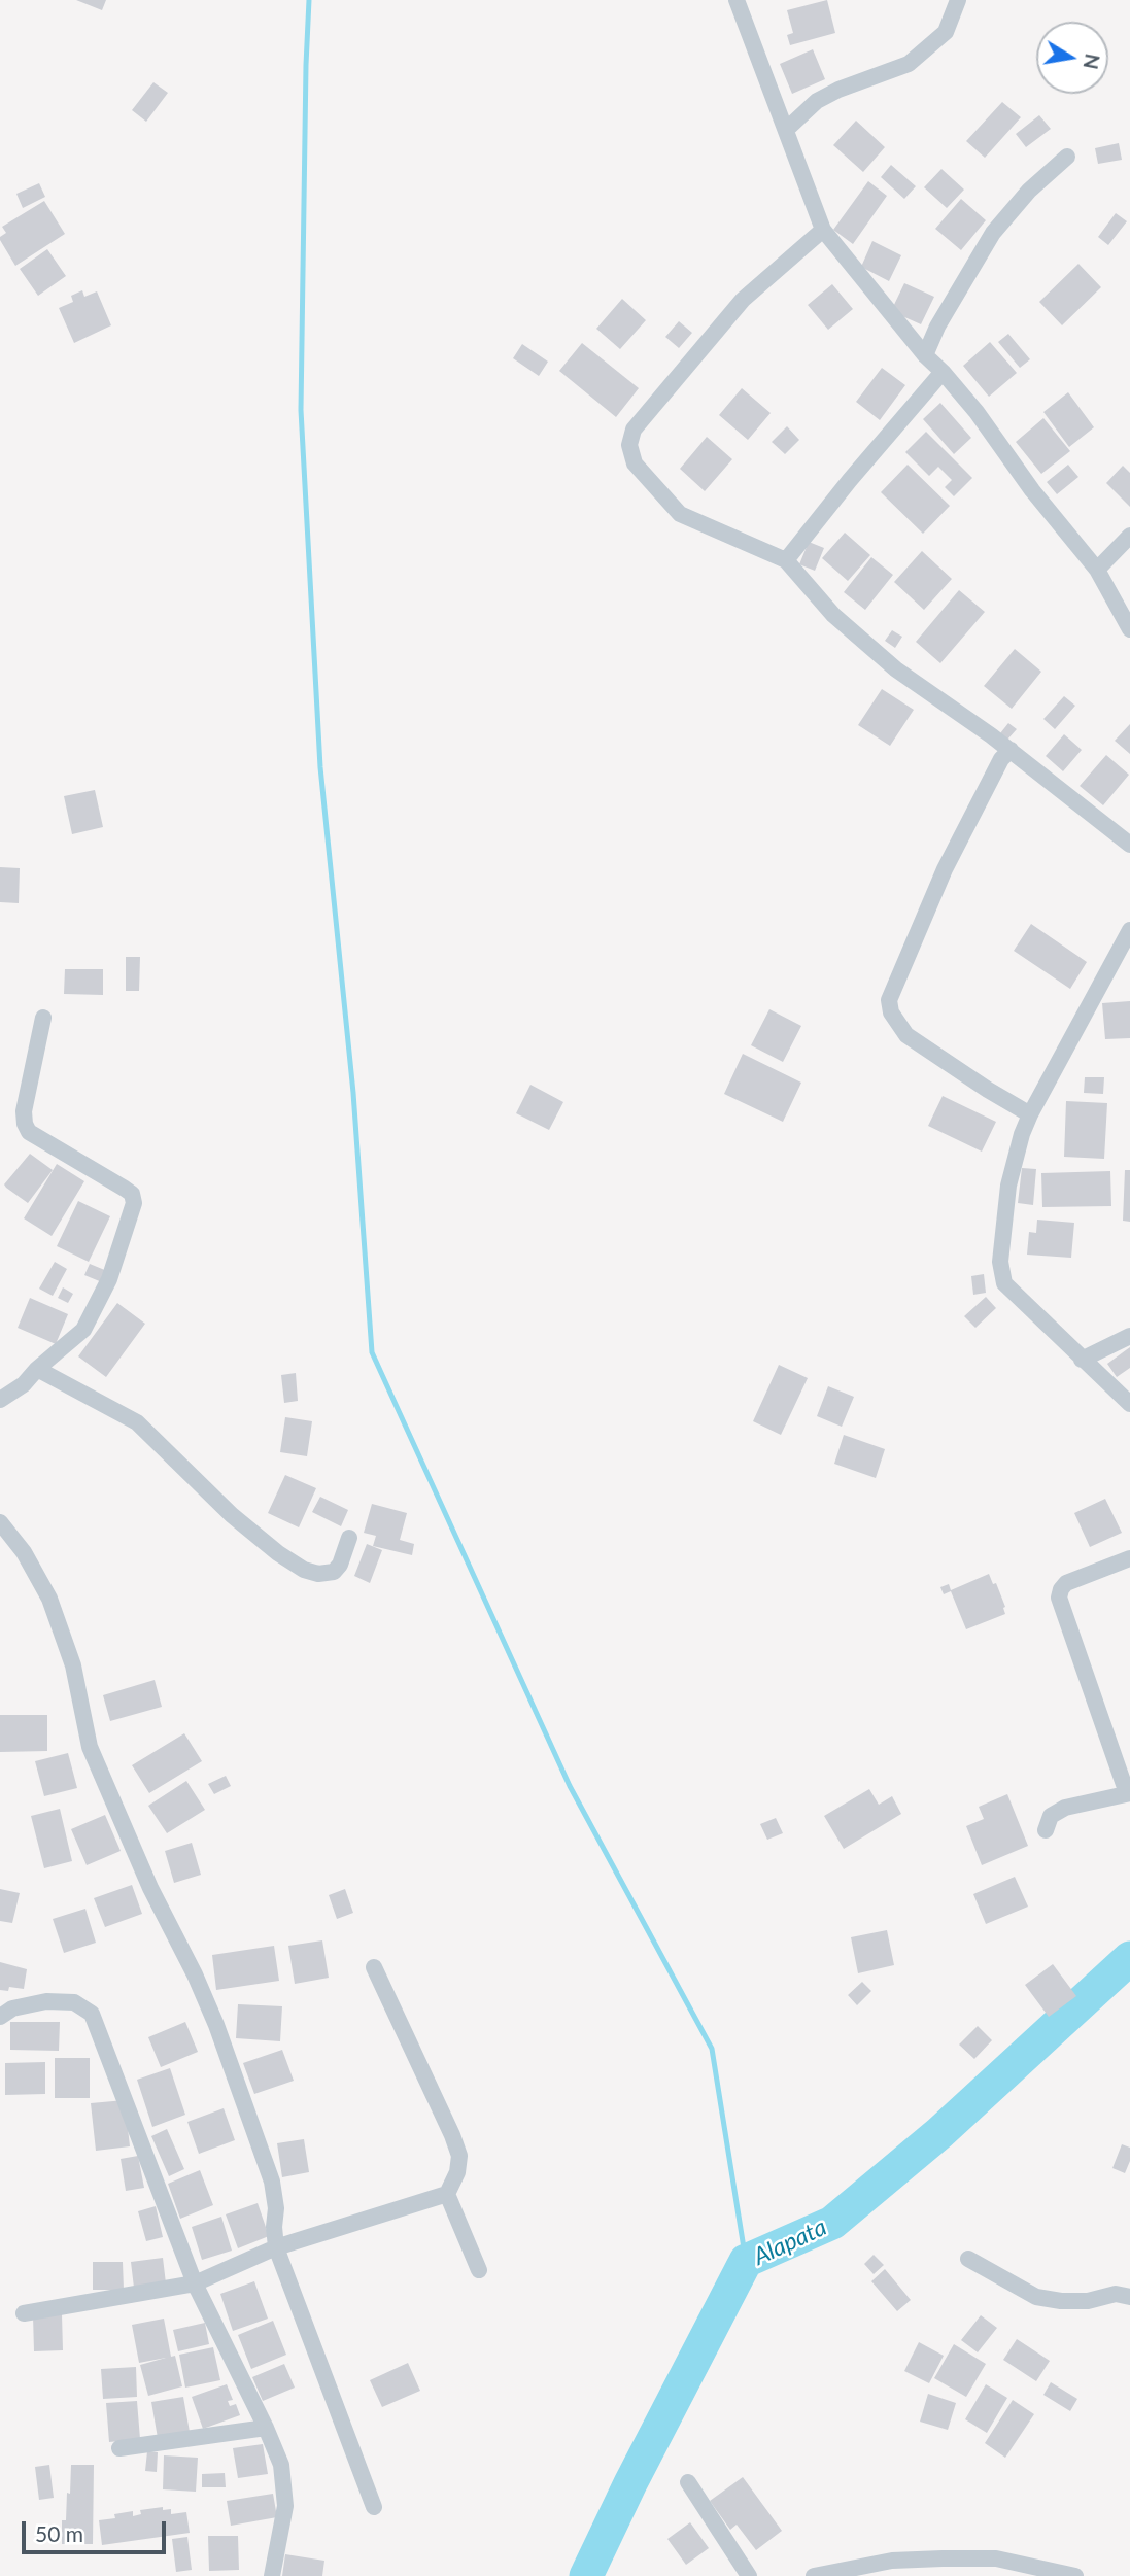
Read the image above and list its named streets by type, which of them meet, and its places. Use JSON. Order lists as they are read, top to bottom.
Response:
{
  "water": ["Alapata"],
  "scale_bar": "50 m",
  "north": "right"
}
